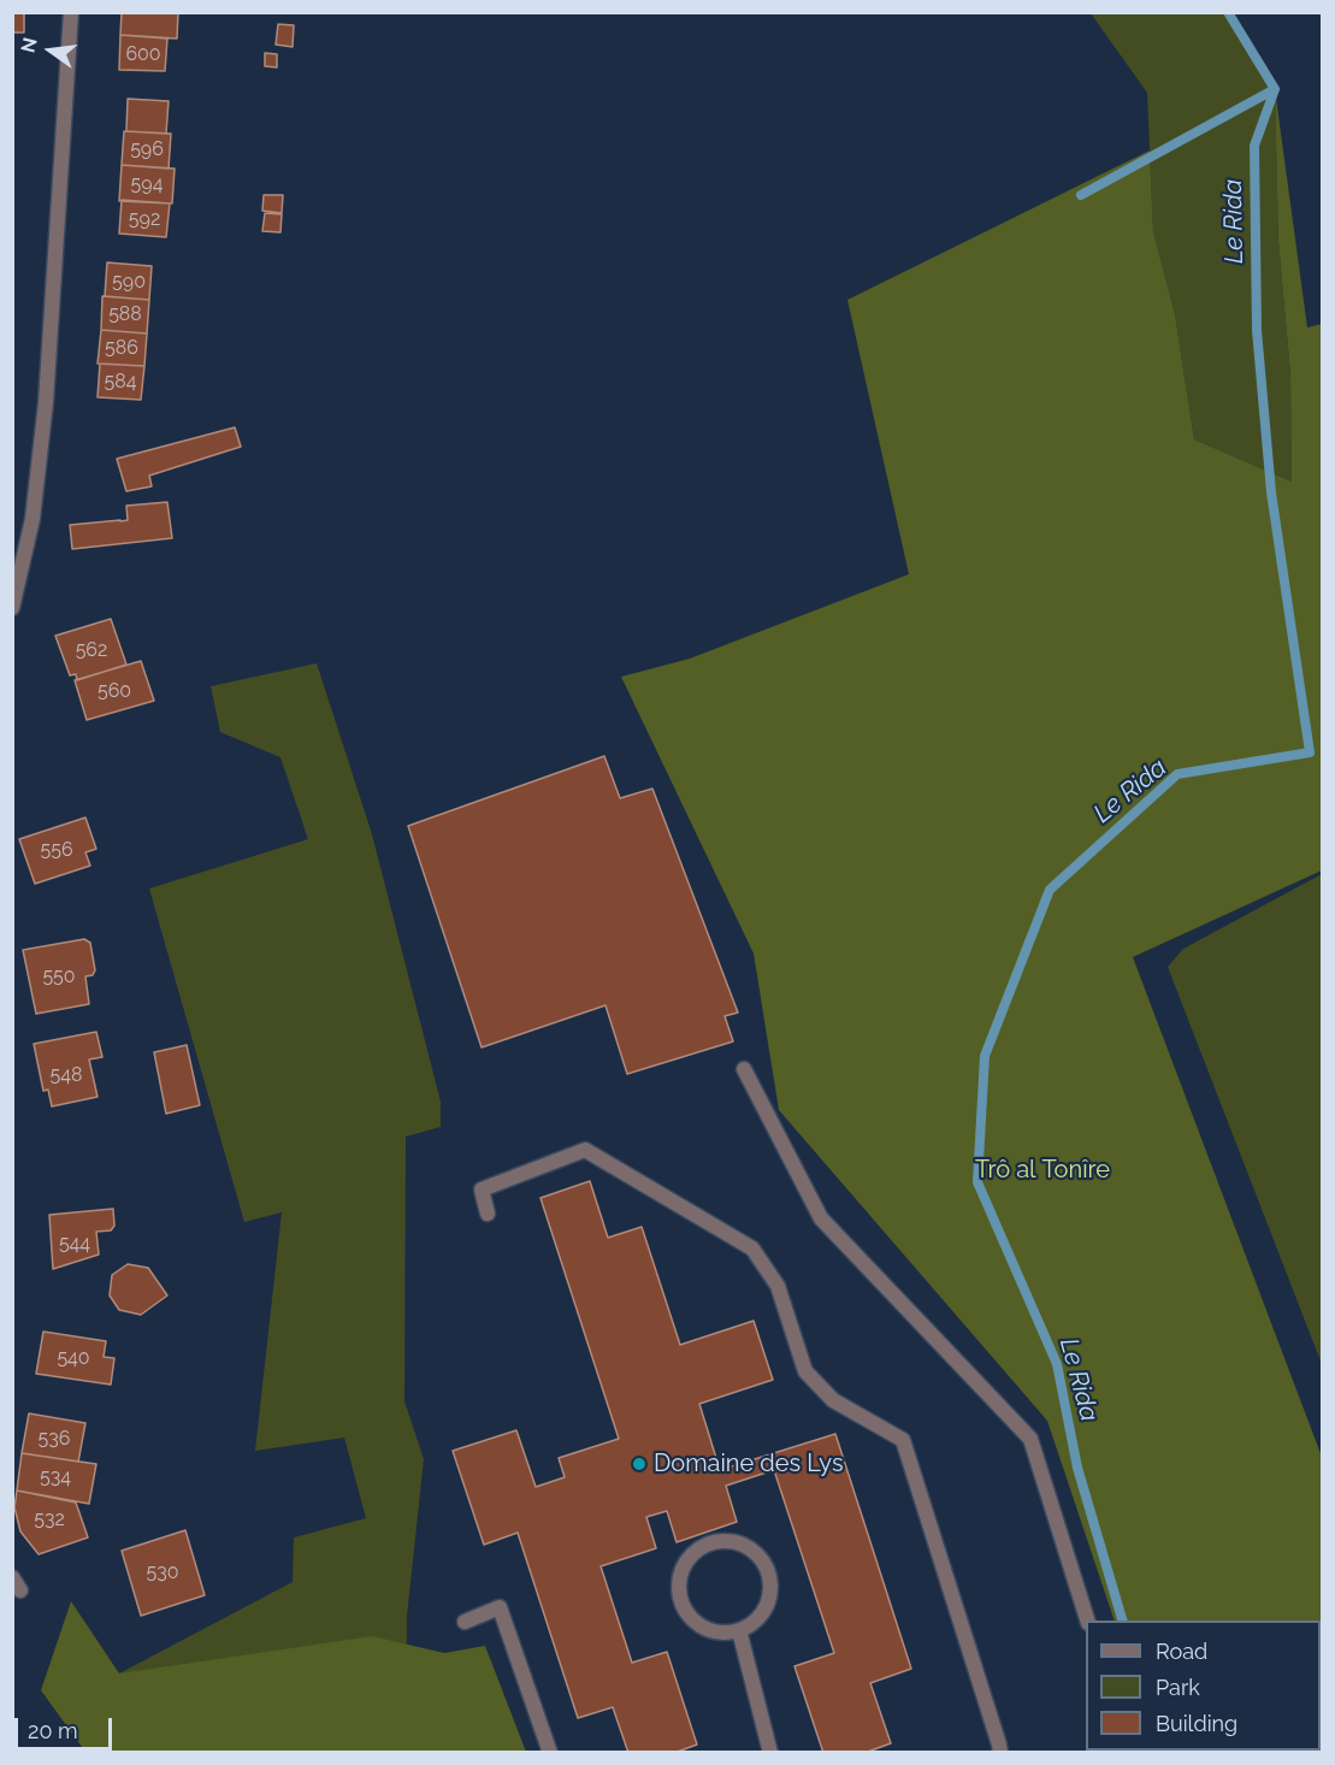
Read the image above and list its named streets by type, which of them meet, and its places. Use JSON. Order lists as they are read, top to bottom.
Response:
{
  "water": ["Le Rida"],
  "parks": ["Trô al Tonîre"],
  "places": ["Domaine des Lys"],
  "house_numbers": [
    "600",
    "596",
    "594",
    "592",
    "590",
    "588",
    "586",
    "584",
    "562",
    "560",
    "556",
    "550",
    "548",
    "544",
    "540",
    "536",
    "534",
    "532",
    "530"
  ],
  "legend": ["Road", "Park", "Building"],
  "scale_bar": "20 m",
  "north": "left"
}
